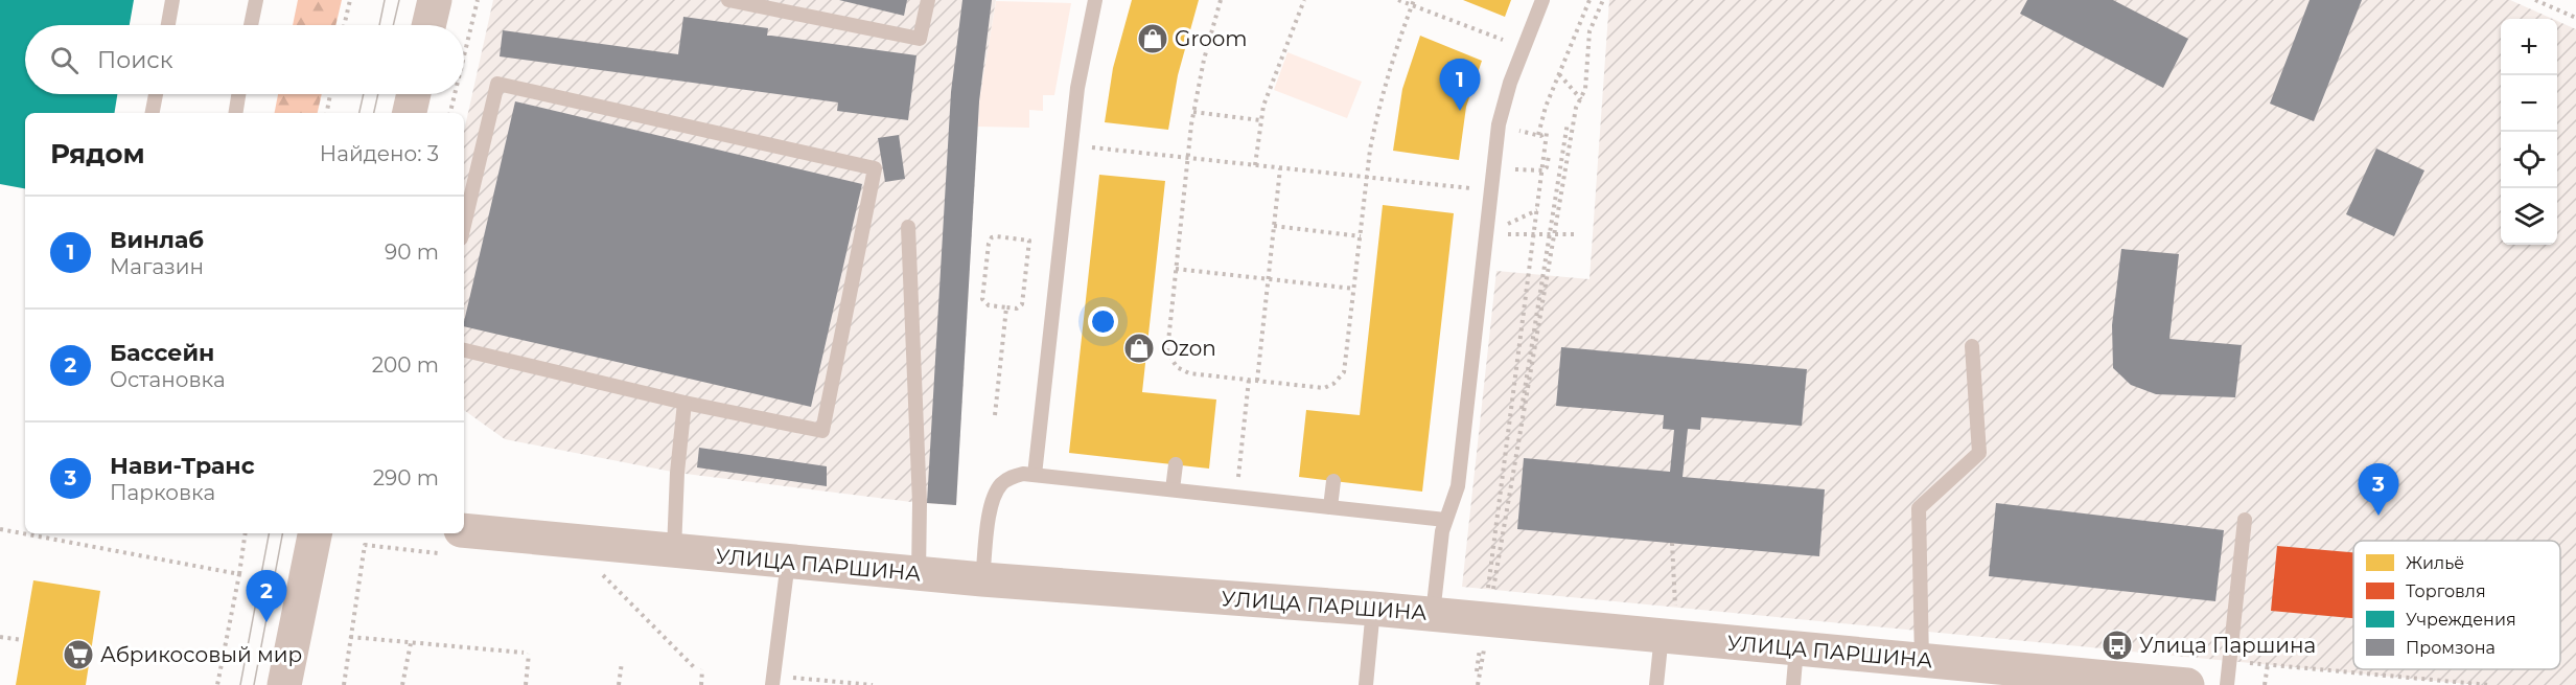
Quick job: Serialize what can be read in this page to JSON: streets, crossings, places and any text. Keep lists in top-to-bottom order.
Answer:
{
  "streets": {
    "street": ["УЛИЦА ПАРШИНА"]
  },
  "places": {
    "shop": ["Groom", "Ozon"],
    "bus stop": ["Улица Паршина"],
    "supermarket": ["Абрикосовый мир"]
  },
  "legend": [
    "Жильё",
    "Торговля",
    "Учреждения",
    "Промзона"
  ],
  "page": {
    "map_buttons": ["+", "−"],
    "search": "Поиск",
    "pins": ["1", "3", "2"],
    "heading": ["Рядом", "Найдено: 3"],
    "list": [
      {
        "mark": "1",
        "name": "Винлаб",
        "note": "Магазин",
        "value": "90 m"
      },
      {
        "mark": "2",
        "name": "Бассейн",
        "note": "Остановка",
        "value": "200 m"
      },
      {
        "mark": "3",
        "name": "Нави-Транс",
        "note": "Парковка",
        "value": "290 m"
      }
    ]
  }
}
